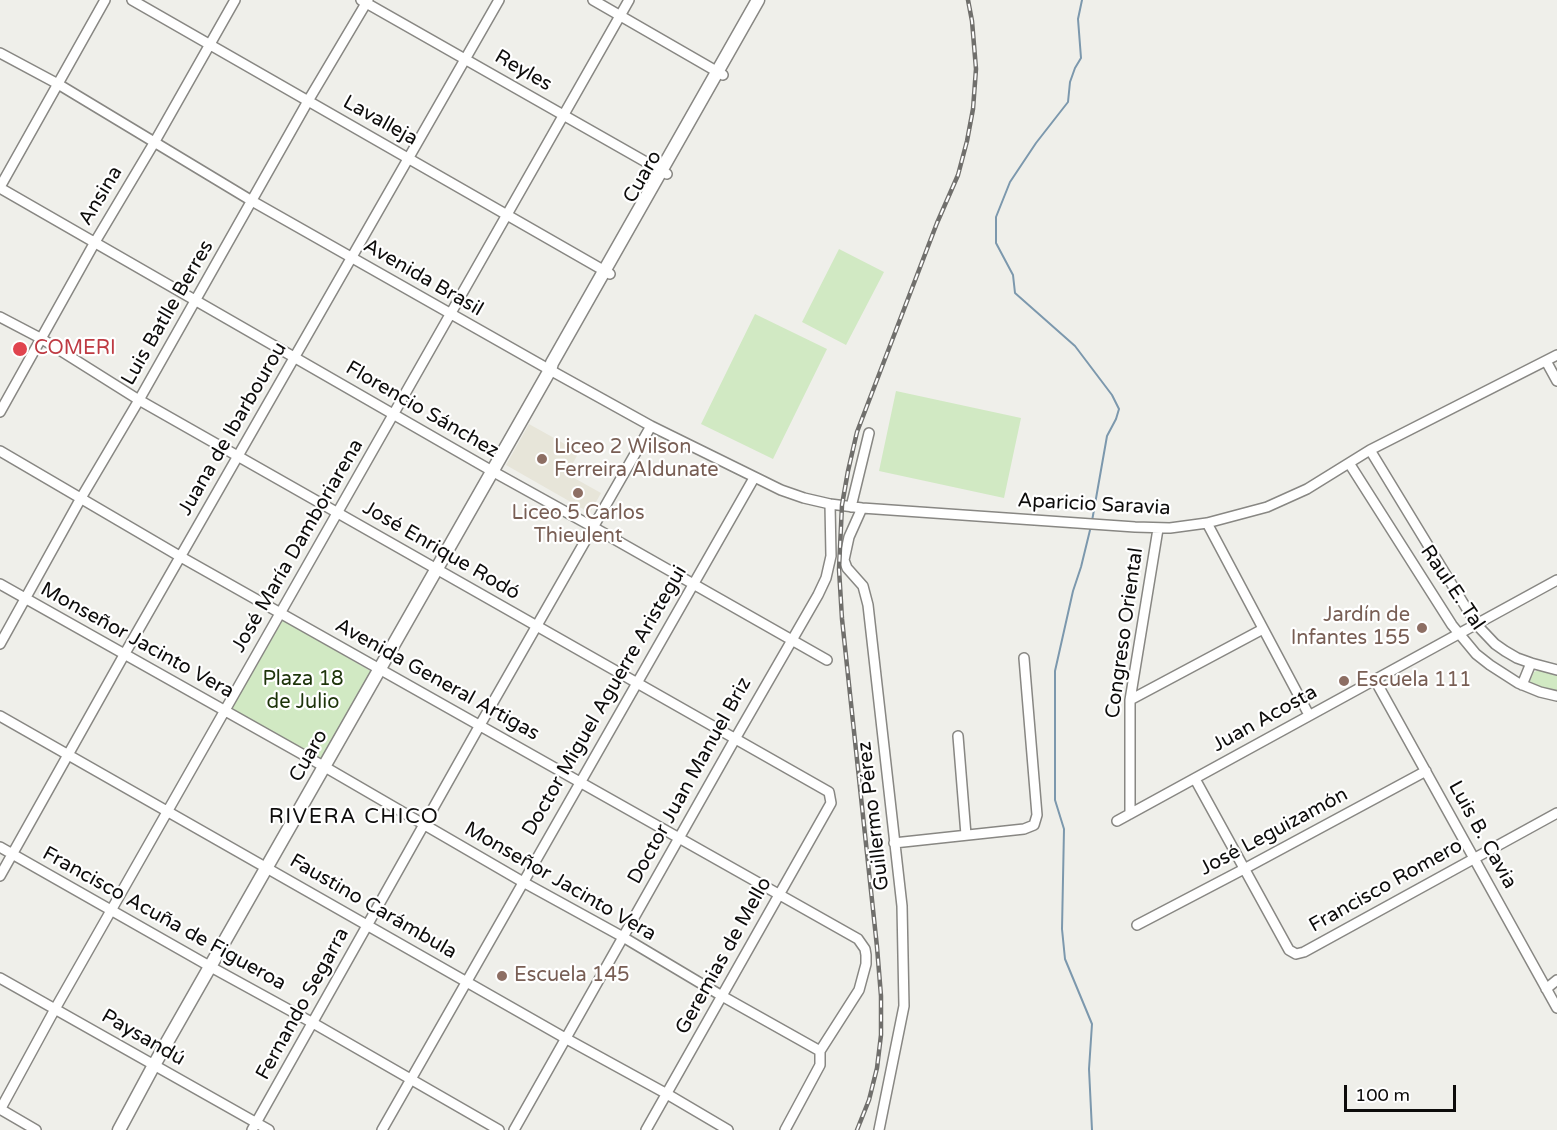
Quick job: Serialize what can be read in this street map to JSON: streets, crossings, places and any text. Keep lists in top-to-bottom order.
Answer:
{
  "streets": {
    "street": [
      "Reyles",
      "Lavalleja",
      "Cuaro",
      "Ansina",
      "Avenida Brasil",
      "Luis Batlle Berres",
      "Florencio Sánchez",
      "Juana de Ibarbourou",
      "Aparicio Saravia",
      "José María Damboriarena",
      "José Enrique Rodó",
      "Raul E. Tal",
      "Congreso Oriental",
      "Monseñor Jacinto Vera",
      "Avenida General Artigas",
      "Doctor Miguel Aguerre Aristegui",
      "Juan Acosta",
      "Doctor Juan Manuel Briz",
      "Guillermo Pérez",
      "José Leguizamón",
      "Luis B. Cavia",
      "Francisco Romero",
      "Faustino Carámbula",
      "Francisco Acuña de Figueroa",
      "Geremias de Mello",
      "Fernando Segarra",
      "Paysandú"
    ]
  },
  "crossings": [
    ["Reyles", "Cuaro"],
    ["Reyles", "Luis Batlle Berres"],
    ["Reyles", "Juana de Ibarbourou"],
    ["Reyles", "José María Damboriarena"],
    ["Lavalleja", "Cuaro"],
    ["Lavalleja", "Ansina"],
    ["Lavalleja", "Luis Batlle Berres"],
    ["Lavalleja", "Juana de Ibarbourou"],
    ["Lavalleja", "José María Damboriarena"],
    ["Cuaro", "Avenida Brasil"],
    ["Cuaro", "Florencio Sánchez"],
    ["Cuaro", "José Enrique Rodó"],
    ["Cuaro", "Monseñor Jacinto Vera"],
    ["Cuaro", "Avenida General Artigas"],
    ["Cuaro", "Faustino Carámbula"],
    ["Cuaro", "Francisco Acuña de Figueroa"],
    ["Cuaro", "Paysandú"],
    ["Ansina", "Avenida Brasil"],
    ["Ansina", "Florencio Sánchez"],
    ["Ansina", "José Enrique Rodó"],
    ["Avenida Brasil", "Luis Batlle Berres"],
    ["Avenida Brasil", "Juana de Ibarbourou"],
    ["Avenida Brasil", "Aparicio Saravia"],
    ["Avenida Brasil", "José María Damboriarena"],
    ["Avenida Brasil", "Doctor Miguel Aguerre Aristegui"],
    ["Avenida Brasil", "Doctor Juan Manuel Briz"],
    ["Avenida Brasil", "Fernando Segarra"],
    ["Luis Batlle Berres", "Florencio Sánchez"],
    ["Luis Batlle Berres", "José Enrique Rodó"],
    ["Luis Batlle Berres", "Monseñor Jacinto Vera"],
    ["Luis Batlle Berres", "Avenida General Artigas"],
    ["Florencio Sánchez", "Juana de Ibarbourou"],
    ["Florencio Sánchez", "José María Damboriarena"],
    ["Florencio Sánchez", "Doctor Miguel Aguerre Aristegui"],
    ["Florencio Sánchez", "Doctor Juan Manuel Briz"],
    ["Florencio Sánchez", "Fernando Segarra"],
    ["Juana de Ibarbourou", "José Enrique Rodó"],
    ["Juana de Ibarbourou", "Monseñor Jacinto Vera"],
    ["Juana de Ibarbourou", "Avenida General Artigas"],
    ["Juana de Ibarbourou", "Faustino Carámbula"],
    ["Juana de Ibarbourou", "Francisco Acuña de Figueroa"],
    ["Aparicio Saravia", "Raul E. Tal"],
    ["Aparicio Saravia", "Congreso Oriental"],
    ["Aparicio Saravia", "Guillermo Pérez"],
    ["José María Damboriarena", "José Enrique Rodó"],
    ["José María Damboriarena", "Monseñor Jacinto Vera"],
    ["José María Damboriarena", "Avenida General Artigas"],
    ["José María Damboriarena", "Faustino Carámbula"],
    ["José María Damboriarena", "Francisco Acuña de Figueroa"],
    ["José María Damboriarena", "Paysandú"],
    ["José Enrique Rodó", "Doctor Miguel Aguerre Aristegui"],
    ["José Enrique Rodó", "Doctor Juan Manuel Briz"],
    ["José Enrique Rodó", "Geremias de Mello"],
    ["José Enrique Rodó", "Fernando Segarra"],
    ["Raul E. Tal", "Juan Acosta"],
    ["Congreso Oriental", "Juan Acosta"],
    ["Monseñor Jacinto Vera", "Avenida General Artigas"],
    ["Monseñor Jacinto Vera", "Doctor Miguel Aguerre Aristegui"],
    ["Monseñor Jacinto Vera", "Doctor Juan Manuel Briz"],
    ["Monseñor Jacinto Vera", "Geremias de Mello"],
    ["Monseñor Jacinto Vera", "Fernando Segarra"],
    ["Avenida General Artigas", "Doctor Miguel Aguerre Aristegui"],
    ["Avenida General Artigas", "Doctor Juan Manuel Briz"],
    ["Avenida General Artigas", "Geremias de Mello"],
    ["Avenida General Artigas", "Fernando Segarra"],
    ["Doctor Miguel Aguerre Aristegui", "Faustino Carámbula"],
    ["Doctor Miguel Aguerre Aristegui", "Francisco Acuña de Figueroa"],
    ["Juan Acosta", "Luis B. Cavia"],
    ["Doctor Juan Manuel Briz", "Faustino Carámbula"],
    ["José Leguizamón", "Luis B. Cavia"],
    ["José Leguizamón", "Francisco Romero"],
    ["Luis B. Cavia", "Francisco Romero"],
    ["Faustino Carámbula", "Geremias de Mello"],
    ["Faustino Carámbula", "Fernando Segarra"],
    ["Francisco Acuña de Figueroa", "Fernando Segarra"],
    ["Fernando Segarra", "Paysandú"]
  ],
  "districts": ["RIVERA CHICO"],
  "parks": ["Plaza 18 de Julio"],
  "places": [
    "COMERI",
    "Liceo 2 Wilson Ferreira Aldunate",
    "Liceo 5 Carlos Thieulent",
    "Jardín de Infantes 155",
    "Escuela 111",
    "Escuela 145"
  ],
  "scale_bar": "100 m"
}
